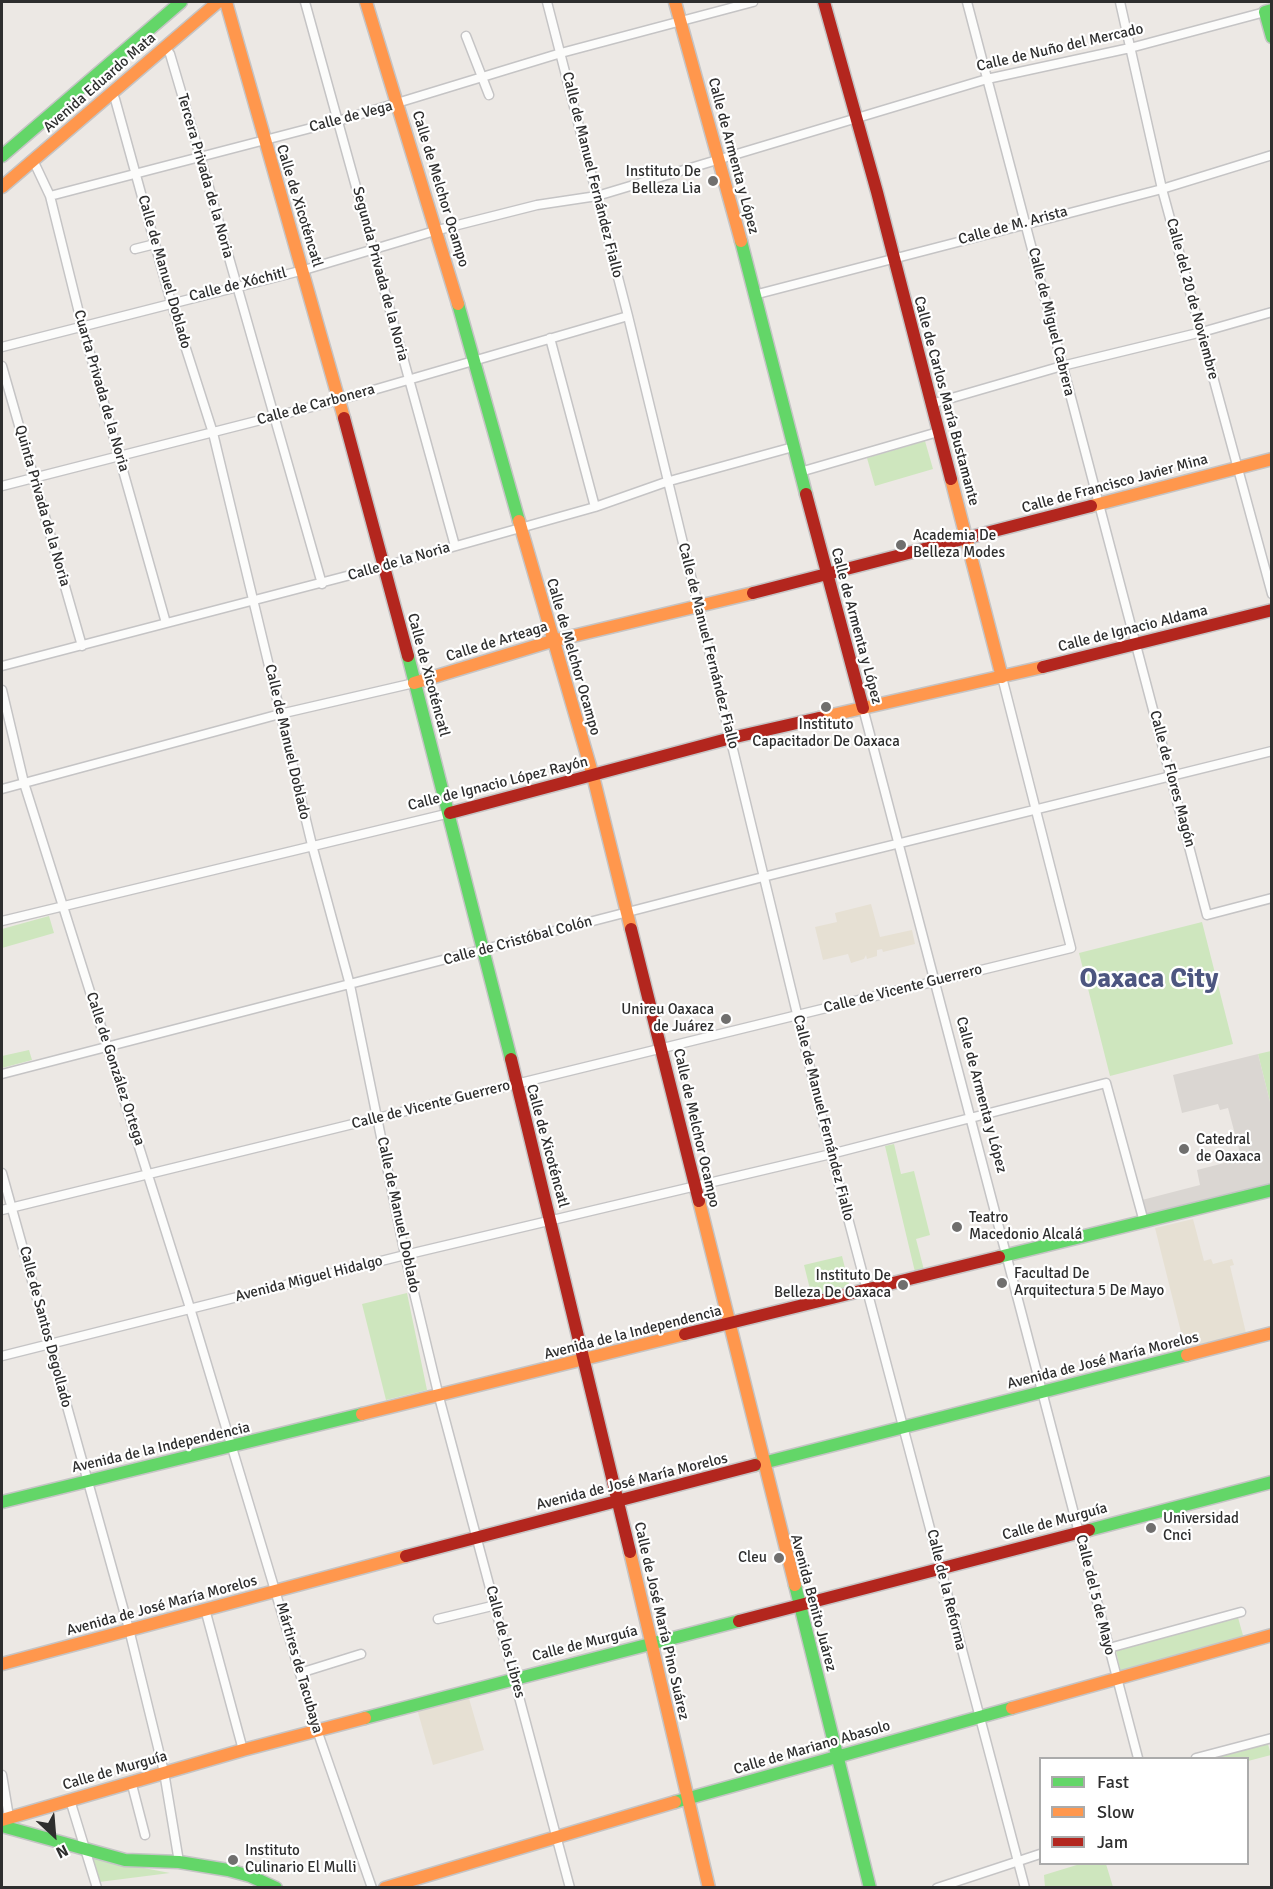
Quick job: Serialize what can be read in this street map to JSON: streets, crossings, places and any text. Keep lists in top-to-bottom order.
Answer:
{
  "streets": {
    "main road": [
      "Avenida Eduardo Mata",
      "Calle de Armenta y López",
      "Calle de Melchor Ocampo",
      "Calle de Xicoténcatl",
      "Calle de Carlos María Bustamante",
      "Calle de Francisco Javier Mina",
      "Calle de Ignacio Aldama",
      "Calle de Arteaga",
      "Calle de Ignacio López Rayón",
      "Avenida de la Independencia",
      "Avenida de José María Morelos",
      "Calle de Murguía",
      "Avenida Benito Juárez",
      "Calle de José María Pino Suárez",
      "Calle de Mariano Abasolo"
    ],
    "street": [
      "Calle de Nuño del Mercado",
      "Calle de Vega",
      "Calle de Manuel Fernández Fiallo",
      "Tercera Privada de la Noria",
      "Calle de M. Arista",
      "Calle de Manuel Doblado",
      "Segunda Privada de la Noria",
      "Calle de Xóchitl",
      "Calle del 20 de Noviembre",
      "Calle de Miguel Cabrera",
      "Cuarta Privada de la Noria",
      "Calle de Carbonera",
      "Quinta Privada de la Noria",
      "Calle de la Noria",
      "Calle de Flores Magón",
      "Calle de Cristóbal Colón",
      "Calle de Vicente Guerrero",
      "Calle de González Ortega",
      "Avenida Miguel Hidalgo",
      "Calle de Santos Degollado",
      "Calle de la Reforma",
      "Calle del 5 de Mayo",
      "Calle de los Libres",
      "Mártires de Tacubaya"
    ]
  },
  "crossings": [
    ["Calle de Nuño del Mercado", "Calle de Xóchitl"],
    ["Calle de Nuño del Mercado", "Calle del 20 de Noviembre"],
    ["Calle de Nuño del Mercado", "Calle de Miguel Cabrera"],
    ["Calle de Nuño del Mercado", "Calle de Carlos María Bustamante"],
    ["Avenida Eduardo Mata", "Tercera Privada de la Noria"],
    ["Avenida Eduardo Mata", "Calle de Manuel Doblado"],
    ["Avenida Eduardo Mata", "Cuarta Privada de la Noria"],
    ["Calle de Vega", "Calle de Armenta y López"],
    ["Calle de Vega", "Calle de Manuel Fernández Fiallo"],
    ["Calle de Vega", "Tercera Privada de la Noria"],
    ["Calle de Vega", "Calle de Melchor Ocampo"],
    ["Calle de Vega", "Calle de Xicoténcatl"],
    ["Calle de Vega", "Calle de Manuel Doblado"],
    ["Calle de Vega", "Segunda Privada de la Noria"],
    ["Calle de Vega", "Cuarta Privada de la Noria"],
    ["Calle de Armenta y López", "Calle de M. Arista"],
    ["Calle de Armenta y López", "Calle de Xóchitl"],
    ["Calle de Armenta y López", "Calle de la Noria"],
    ["Calle de Armenta y López", "Calle de Arteaga"],
    ["Calle de Armenta y López", "Calle de Ignacio López Rayón"],
    ["Calle de Armenta y López", "Calle de Cristóbal Colón"],
    ["Calle de Armenta y López", "Calle de Vicente Guerrero"],
    ["Calle de Armenta y López", "Avenida Miguel Hidalgo"],
    ["Calle de Armenta y López", "Avenida de la Independencia"],
    ["Calle de Armenta y López", "Calle del 5 de Mayo"],
    ["Calle de Manuel Fernández Fiallo", "Calle de Xóchitl"],
    ["Calle de Manuel Fernández Fiallo", "Calle de Carbonera"],
    ["Calle de Manuel Fernández Fiallo", "Calle de la Noria"],
    ["Calle de Manuel Fernández Fiallo", "Calle de Arteaga"],
    ["Calle de Manuel Fernández Fiallo", "Calle de Ignacio López Rayón"],
    ["Calle de Manuel Fernández Fiallo", "Calle de Cristóbal Colón"],
    ["Calle de Manuel Fernández Fiallo", "Calle de Vicente Guerrero"],
    ["Calle de Manuel Fernández Fiallo", "Avenida Miguel Hidalgo"],
    ["Calle de Manuel Fernández Fiallo", "Avenida de la Independencia"],
    ["Calle de Manuel Fernández Fiallo", "Calle de la Reforma"],
    ["Tercera Privada de la Noria", "Calle de Xóchitl"],
    ["Tercera Privada de la Noria", "Calle de Carbonera"],
    ["Tercera Privada de la Noria", "Calle de la Noria"],
    ["Calle de Melchor Ocampo", "Calle de Xóchitl"],
    ["Calle de Melchor Ocampo", "Calle de Carbonera"],
    ["Calle de Melchor Ocampo", "Calle de la Noria"],
    ["Calle de Melchor Ocampo", "Calle de Arteaga"],
    ["Calle de Melchor Ocampo", "Calle de Ignacio López Rayón"],
    ["Calle de Melchor Ocampo", "Calle de Cristóbal Colón"],
    ["Calle de Melchor Ocampo", "Calle de Vicente Guerrero"],
    ["Calle de Melchor Ocampo", "Avenida Miguel Hidalgo"],
    ["Calle de Melchor Ocampo", "Avenida de la Independencia"],
    ["Calle de Melchor Ocampo", "Avenida Benito Juárez"],
    ["Calle de Xicoténcatl", "Calle de Xóchitl"],
    ["Calle de Xicoténcatl", "Calle de Carbonera"],
    ["Calle de Xicoténcatl", "Calle de la Noria"],
    ["Calle de Xicoténcatl", "Calle de Arteaga"],
    ["Calle de Xicoténcatl", "Calle de Ignacio López Rayón"],
    ["Calle de Xicoténcatl", "Calle de Cristóbal Colón"],
    ["Calle de Xicoténcatl", "Calle de Vicente Guerrero"],
    ["Calle de Xicoténcatl", "Avenida Miguel Hidalgo"],
    ["Calle de Xicoténcatl", "Avenida de la Independencia"],
    ["Calle de Xicoténcatl", "Calle de José María Pino Suárez"],
    ["Calle de M. Arista", "Calle del 20 de Noviembre"],
    ["Calle de M. Arista", "Calle de Miguel Cabrera"],
    ["Calle de M. Arista", "Calle de Carlos María Bustamante"],
    ["Calle de Manuel Doblado", "Calle de Xóchitl"],
    ["Calle de Manuel Doblado", "Calle de Carbonera"],
    ["Calle de Manuel Doblado", "Calle de la Noria"],
    ["Calle de Manuel Doblado", "Calle de Arteaga"],
    ["Calle de Manuel Doblado", "Calle de Ignacio López Rayón"],
    ["Calle de Manuel Doblado", "Calle de Cristóbal Colón"],
    ["Calle de Manuel Doblado", "Calle de Vicente Guerrero"],
    ["Calle de Manuel Doblado", "Avenida Miguel Hidalgo"],
    ["Calle de Manuel Doblado", "Avenida de la Independencia"],
    ["Calle de Manuel Doblado", "Calle de los Libres"],
    ["Segunda Privada de la Noria", "Calle de Xóchitl"],
    ["Segunda Privada de la Noria", "Calle de Carbonera"],
    ["Segunda Privada de la Noria", "Calle de la Noria"],
    ["Calle de Xóchitl", "Cuarta Privada de la Noria"],
    ["Calle de Xóchitl", "Calle de Carlos María Bustamante"],
    ["Calle del 20 de Noviembre", "Calle de Francisco Javier Mina"],
    ["Calle de Miguel Cabrera", "Calle de Francisco Javier Mina"],
    ["Calle de Miguel Cabrera", "Calle de Ignacio Aldama"],
    ["Calle de Miguel Cabrera", "Calle de Flores Magón"],
    ["Cuarta Privada de la Noria", "Calle de Carbonera"],
    ["Cuarta Privada de la Noria", "Calle de la Noria"],
    ["Calle de Carlos María Bustamante", "Calle de Francisco Javier Mina"],
    ["Calle de Carlos María Bustamante", "Calle de Ignacio Aldama"],
    ["Calle de Carlos María Bustamante", "Calle de Arteaga"],
    ["Calle de Carlos María Bustamante", "Calle de Ignacio López Rayón"],
    ["Calle de Carlos María Bustamante", "Calle de Cristóbal Colón"],
    ["Calle de Carlos María Bustamante", "Calle de Vicente Guerrero"],
    ["Calle de Carbonera", "Quinta Privada de la Noria"],
    ["Calle de Francisco Javier Mina", "Calle de Arteaga"],
    ["Quinta Privada de la Noria", "Calle de la Noria"],
    ["Calle de Ignacio Aldama", "Calle de Flores Magón"],
    ["Calle de Ignacio Aldama", "Calle de Ignacio López Rayón"],
    ["Calle de Arteaga", "Calle de González Ortega"],
    ["Calle de Flores Magón", "Calle de Cristóbal Colón"],
    ["Calle de Ignacio López Rayón", "Calle de González Ortega"],
    ["Calle de Cristóbal Colón", "Calle de González Ortega"],
    ["Calle de Vicente Guerrero", "Calle de González Ortega"],
    ["Calle de Vicente Guerrero", "Calle de Santos Degollado"],
    ["Calle de González Ortega", "Avenida Miguel Hidalgo"],
    ["Calle de González Ortega", "Avenida de la Independencia"],
    ["Calle de González Ortega", "Mártires de Tacubaya"],
    ["Avenida Miguel Hidalgo", "Calle de Santos Degollado"],
    ["Avenida Miguel Hidalgo", "Avenida de la Independencia"],
    ["Calle de Santos Degollado", "Avenida de la Independencia"],
    ["Calle de Santos Degollado", "Avenida de José María Morelos"],
    ["Calle de Santos Degollado", "Calle de Murguía"],
    ["Avenida de la Independencia", "Calle de la Reforma"],
    ["Avenida de la Independencia", "Calle del 5 de Mayo"],
    ["Avenida de la Independencia", "Avenida Benito Juárez"],
    ["Avenida de la Independencia", "Calle de José María Pino Suárez"],
    ["Avenida de la Independencia", "Calle de los Libres"],
    ["Avenida de la Independencia", "Mártires de Tacubaya"],
    ["Avenida de José María Morelos", "Calle de la Reforma"],
    ["Avenida de José María Morelos", "Calle del 5 de Mayo"],
    ["Avenida de José María Morelos", "Avenida Benito Juárez"],
    ["Avenida de José María Morelos", "Calle de José María Pino Suárez"],
    ["Avenida de José María Morelos", "Calle de los Libres"],
    ["Avenida de José María Morelos", "Mártires de Tacubaya"],
    ["Calle de Murguía", "Calle de la Reforma"],
    ["Calle de Murguía", "Calle del 5 de Mayo"],
    ["Calle de Murguía", "Avenida Benito Juárez"],
    ["Calle de Murguía", "Calle de José María Pino Suárez"],
    ["Calle de Murguía", "Calle de los Libres"],
    ["Calle de Murguía", "Mártires de Tacubaya"],
    ["Calle de la Reforma", "Calle de Mariano Abasolo"],
    ["Calle del 5 de Mayo", "Calle de Mariano Abasolo"],
    ["Avenida Benito Juárez", "Calle de Mariano Abasolo"],
    ["Calle de José María Pino Suárez", "Calle de Mariano Abasolo"],
    ["Calle de los Libres", "Calle de Mariano Abasolo"]
  ],
  "districts": ["Oaxaca City"],
  "places": [
    "Instituto De Belleza Lia",
    "Academia De Belleza Modes",
    "Instituto Capacitador De Oaxaca",
    "Unireu Oaxaca de Juárez",
    "Catedral de Oaxaca",
    "Teatro Macedonio Alcalá",
    "Facultad De Arquitectura 5 De Mayo",
    "Instituto De Belleza De Oaxaca",
    "Universidad Cnci",
    "Cleu",
    "Instituto Culinario El Mulli"
  ],
  "legend": ["Fast", "Slow", "Jam"],
  "north": "bottom right"
}
